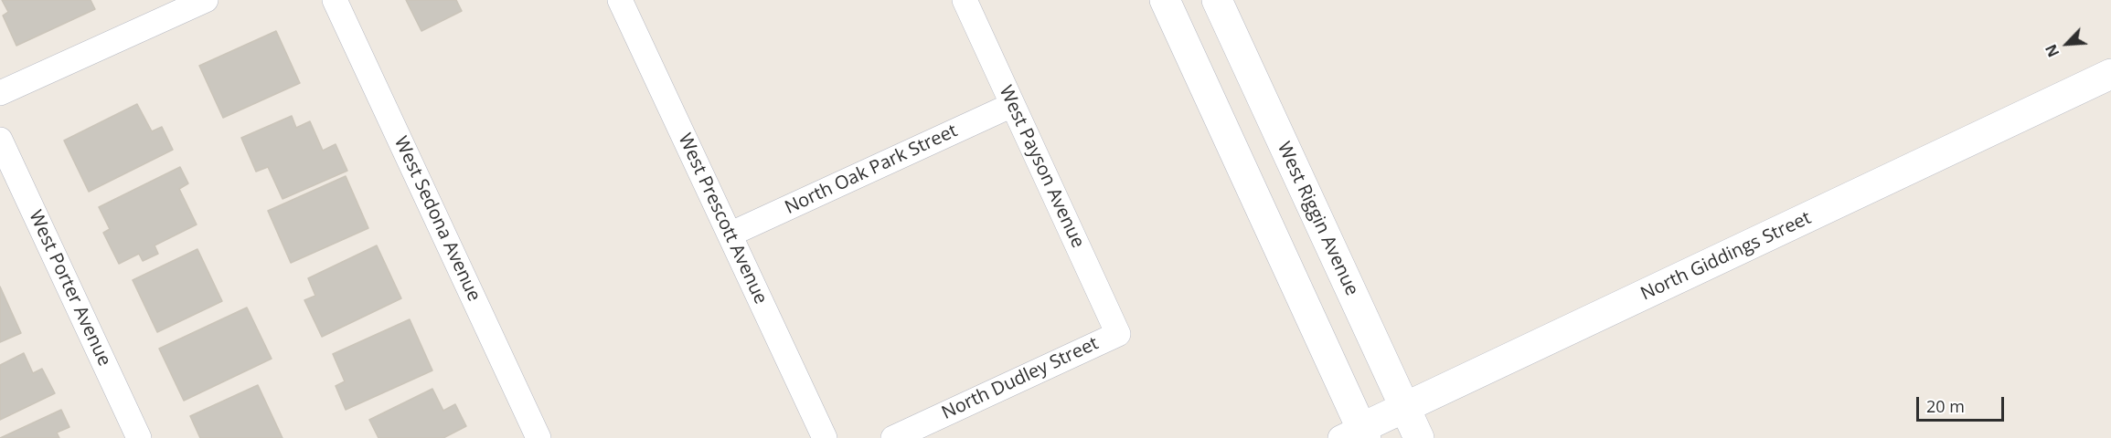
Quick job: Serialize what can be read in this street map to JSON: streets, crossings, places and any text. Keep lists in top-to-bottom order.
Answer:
{
  "streets": {
    "main road": ["West Riggin Avenue", "North Giddings Street"],
    "street": [
      "West Payson Avenue",
      "North Oak Park Street",
      "West Sedona Avenue",
      "West Prescott Avenue",
      "West Porter Avenue",
      "North Dudley Street"
    ]
  },
  "crossings": [
    ["West Payson Avenue", "North Oak Park Street"],
    ["West Payson Avenue", "North Dudley Street"],
    ["North Oak Park Street", "West Prescott Avenue"],
    ["West Riggin Avenue", "North Giddings Street"]
  ],
  "scale_bar": "20 m",
  "north": "bottom left"
}
